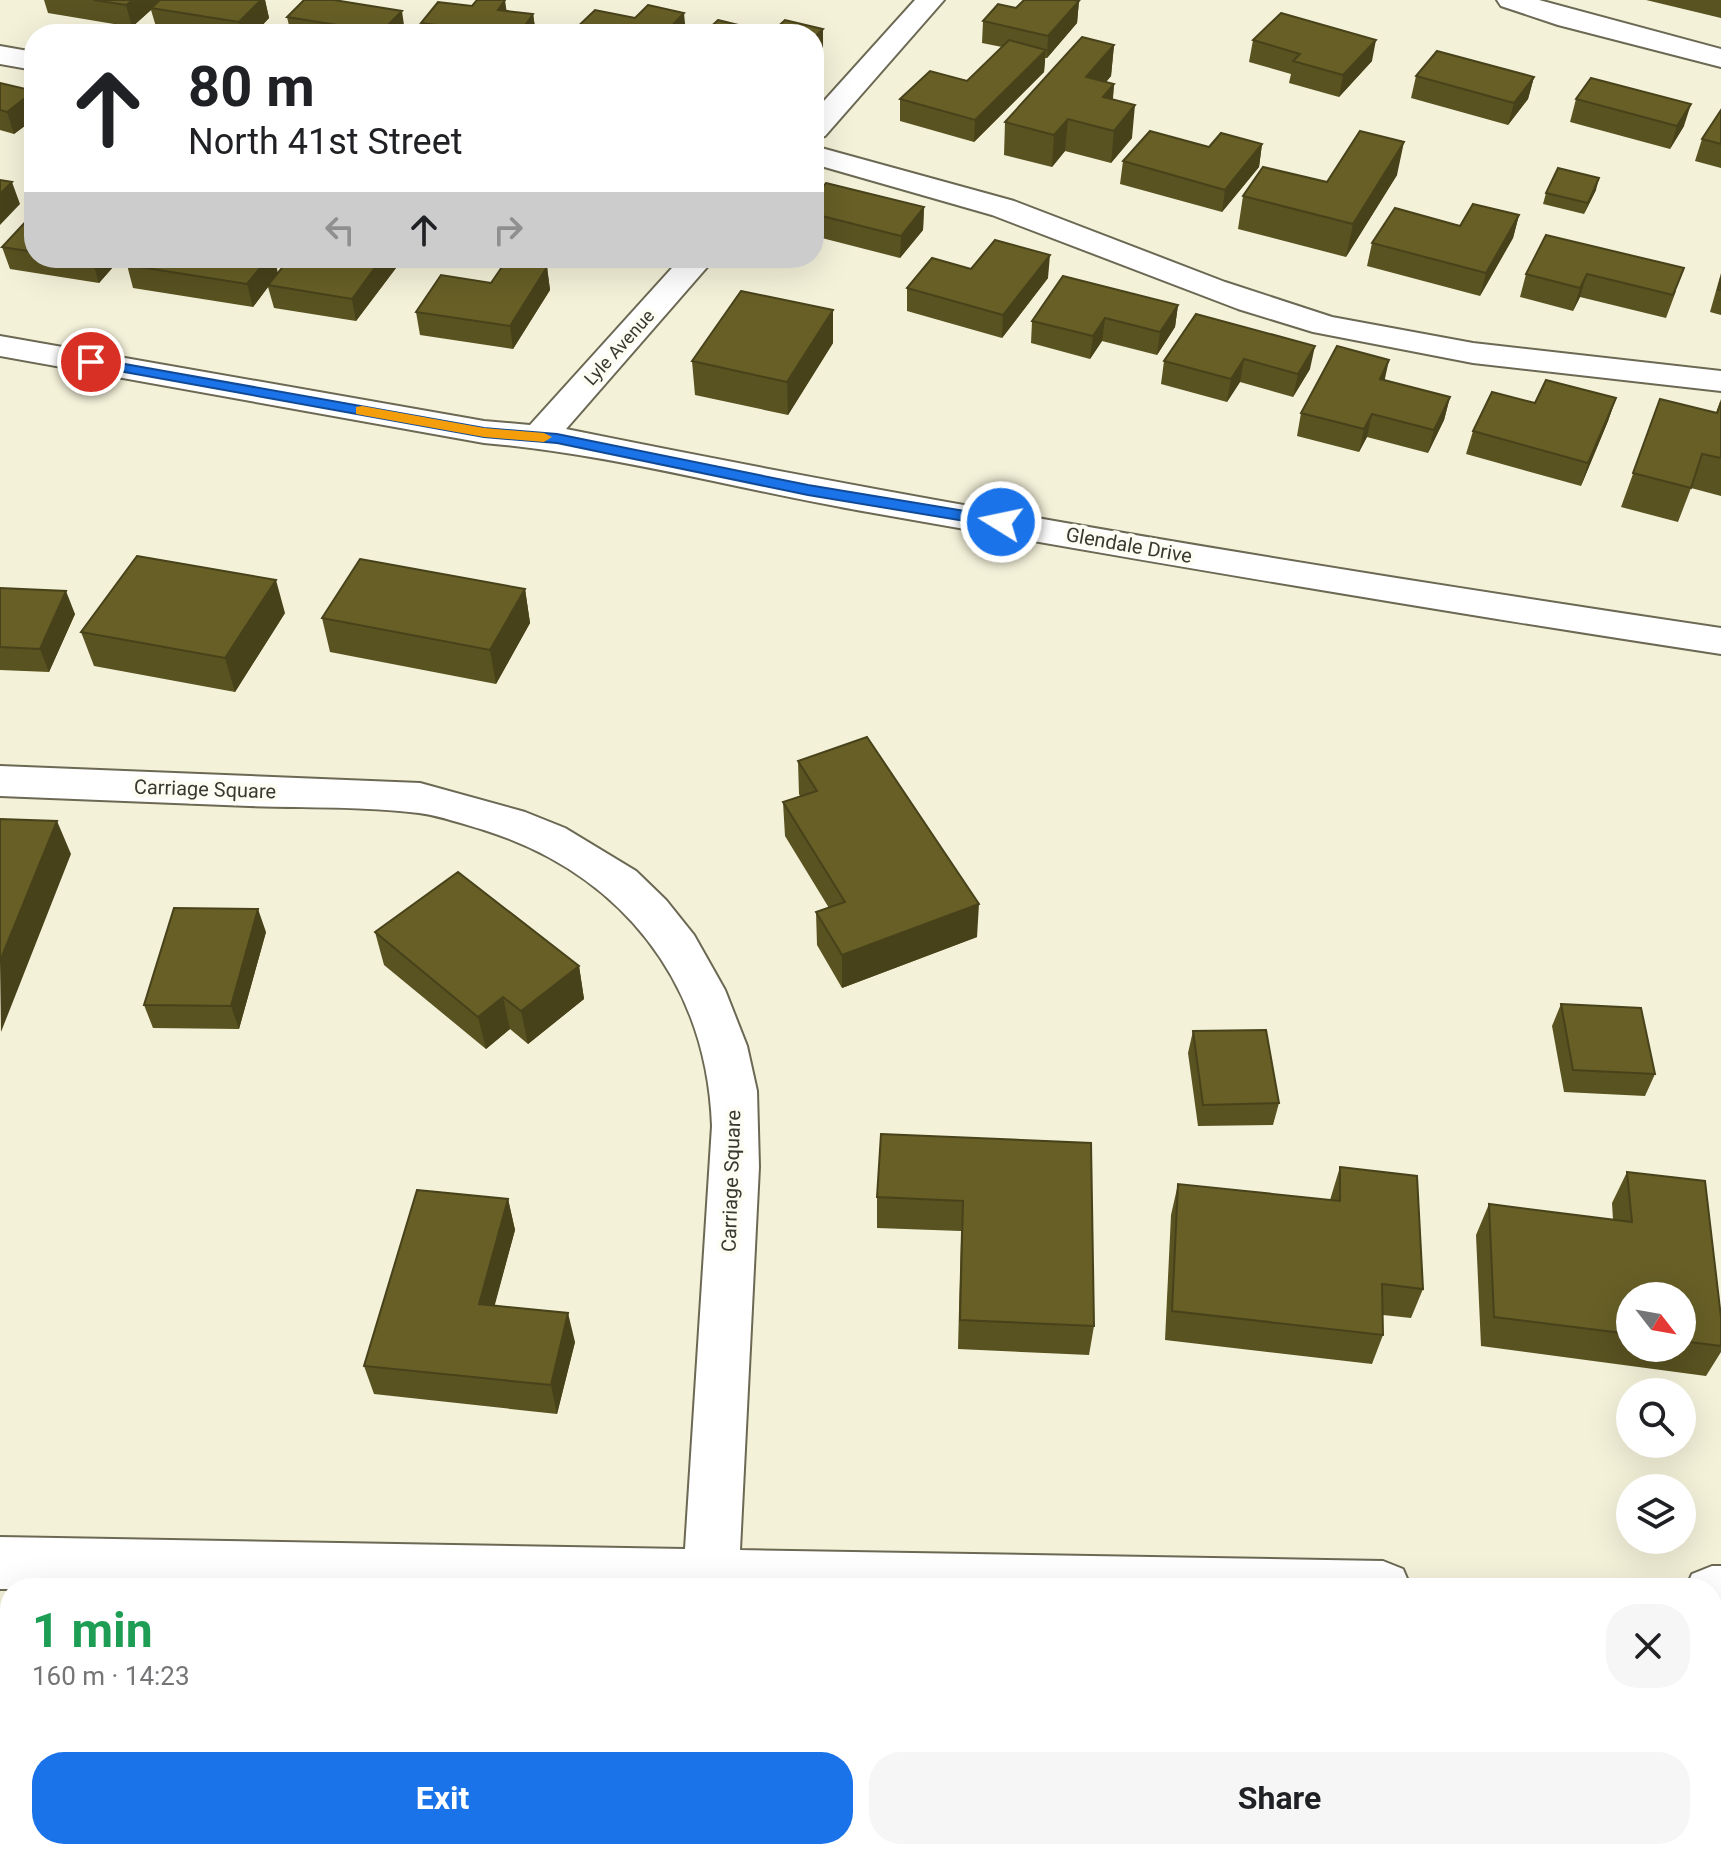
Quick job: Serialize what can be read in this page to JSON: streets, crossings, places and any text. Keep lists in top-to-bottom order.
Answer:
{
  "streets": {
    "street": ["Lyle Avenue", "Glendale Drive", "Carriage Square"]
  },
  "crossings": [
    ["Lyle Avenue", "Glendale Drive"]
  ],
  "north": "bottom right",
  "page": {
    "turn": ["80 m", "North 41st Street"],
    "heading": ["1 min", "160 m · 14:23"],
    "buttons": ["Exit", "Share"]
  }
}
